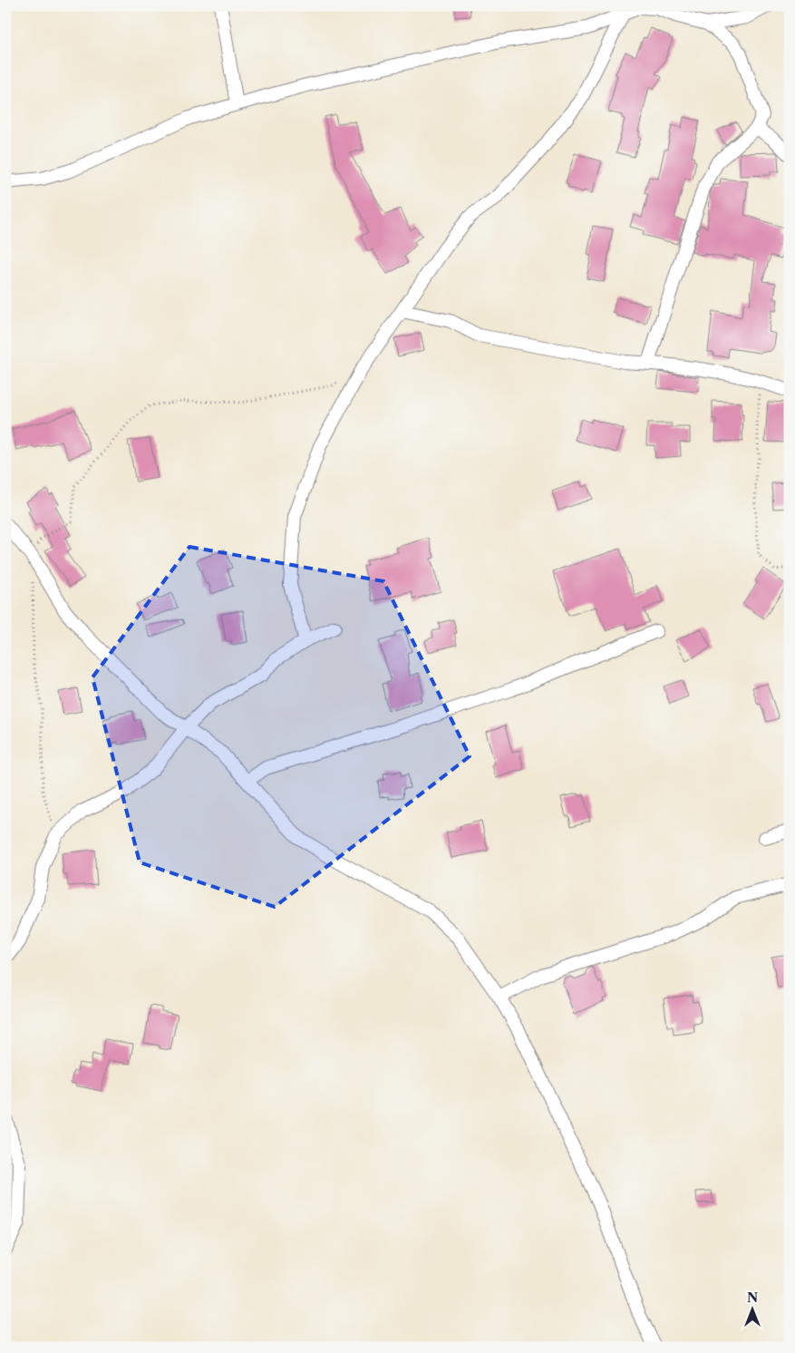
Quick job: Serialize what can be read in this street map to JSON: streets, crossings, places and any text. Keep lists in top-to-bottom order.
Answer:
{
  "north": "top"
}
